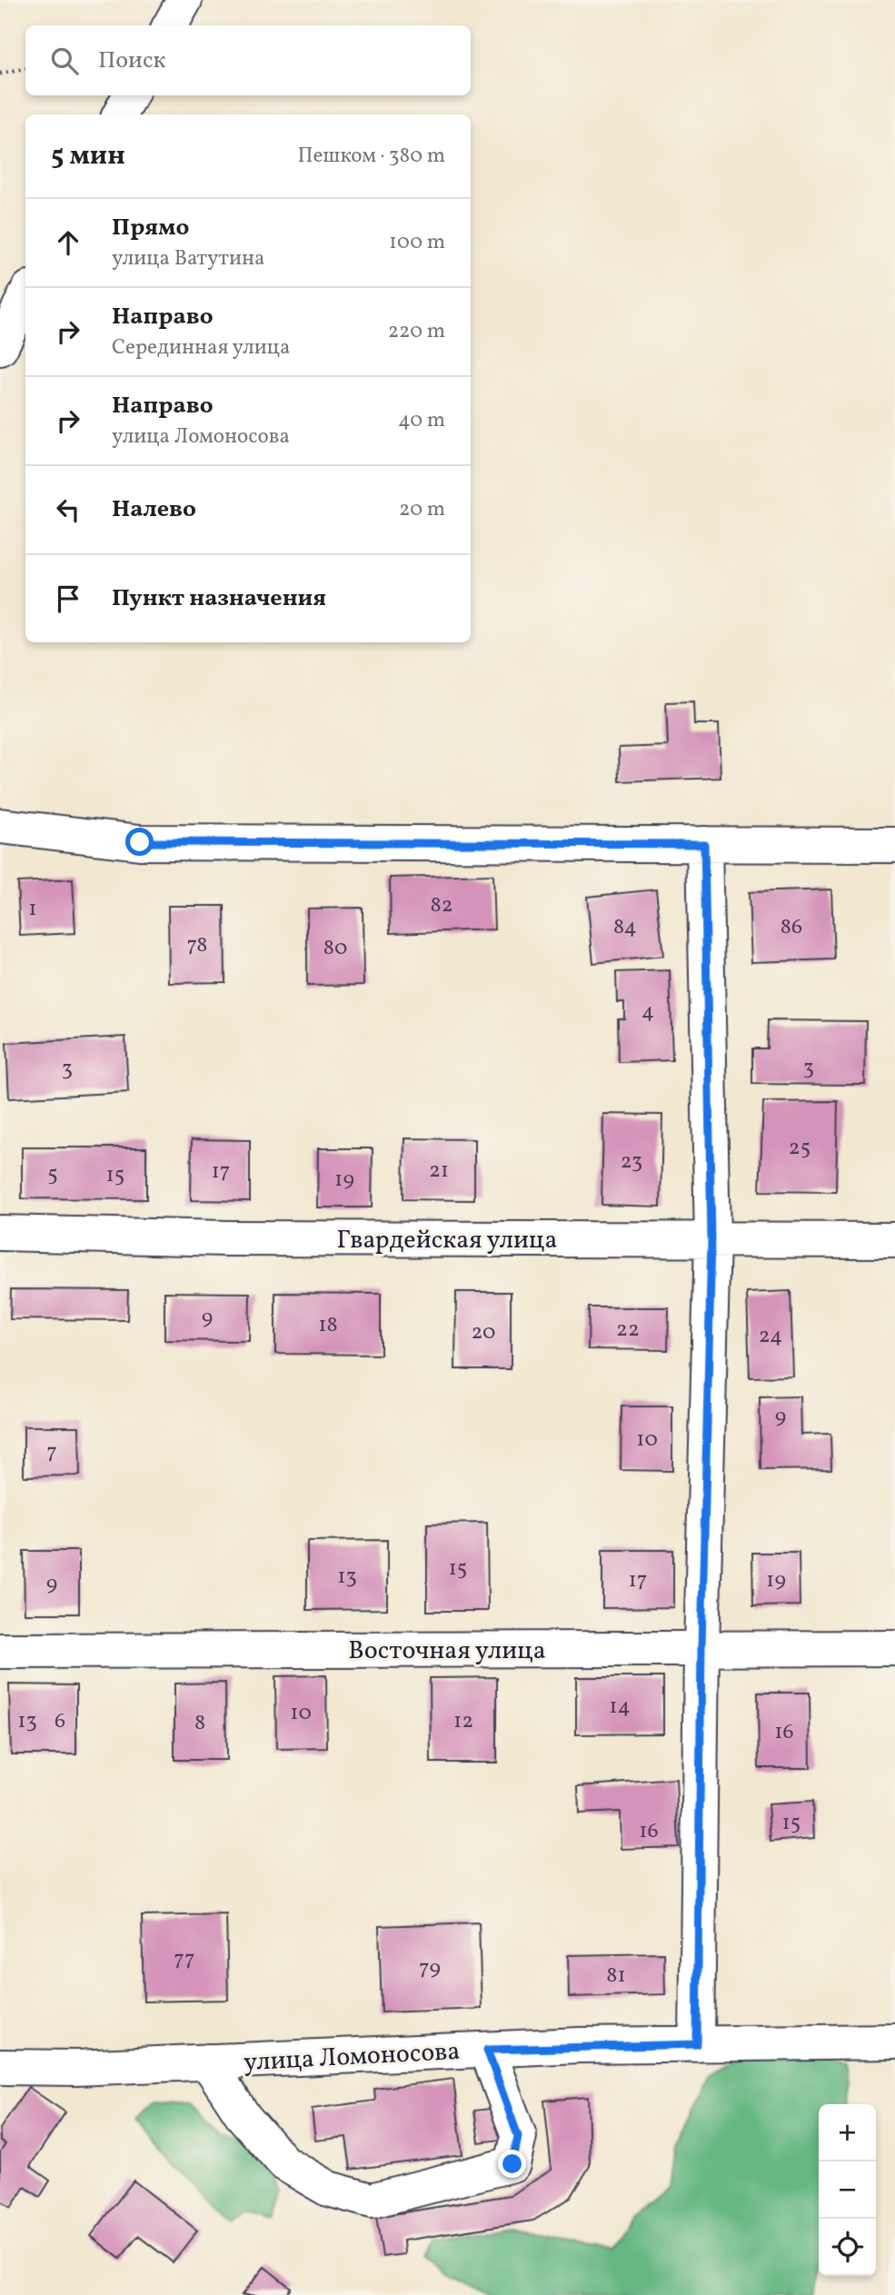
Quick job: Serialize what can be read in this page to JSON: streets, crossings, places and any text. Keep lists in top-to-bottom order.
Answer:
{
  "streets": {
    "street": ["Гвардейская улица", "Восточная улица", "улица Ломоносова"]
  },
  "house_numbers": [
    "82",
    "1",
    "84",
    "86",
    "78",
    "80",
    "4",
    "3",
    "3",
    "25",
    "23",
    "21",
    "17",
    "5",
    "15",
    "19",
    "9",
    "18",
    "22",
    "20",
    "24",
    "9",
    "10",
    "7",
    "15",
    "13",
    "17",
    "19",
    "9",
    "14",
    "10",
    "13",
    "6",
    "12",
    "8",
    "16",
    "15",
    "16",
    "77",
    "79",
    "81"
  ],
  "page": {
    "search": "Поиск",
    "heading": ["5 мин", "Пешком · 380 m"],
    "list": [
      ["Прямо", "улица Ватутина", "100 m"],
      ["Направо", "Серединная улица", "220 m"],
      ["Направо", "улица Ломоносова", "40 m"],
      ["Налево", "20 m"],
      "Пункт назначения"
    ],
    "map_buttons": ["+", "−"]
  }
}
